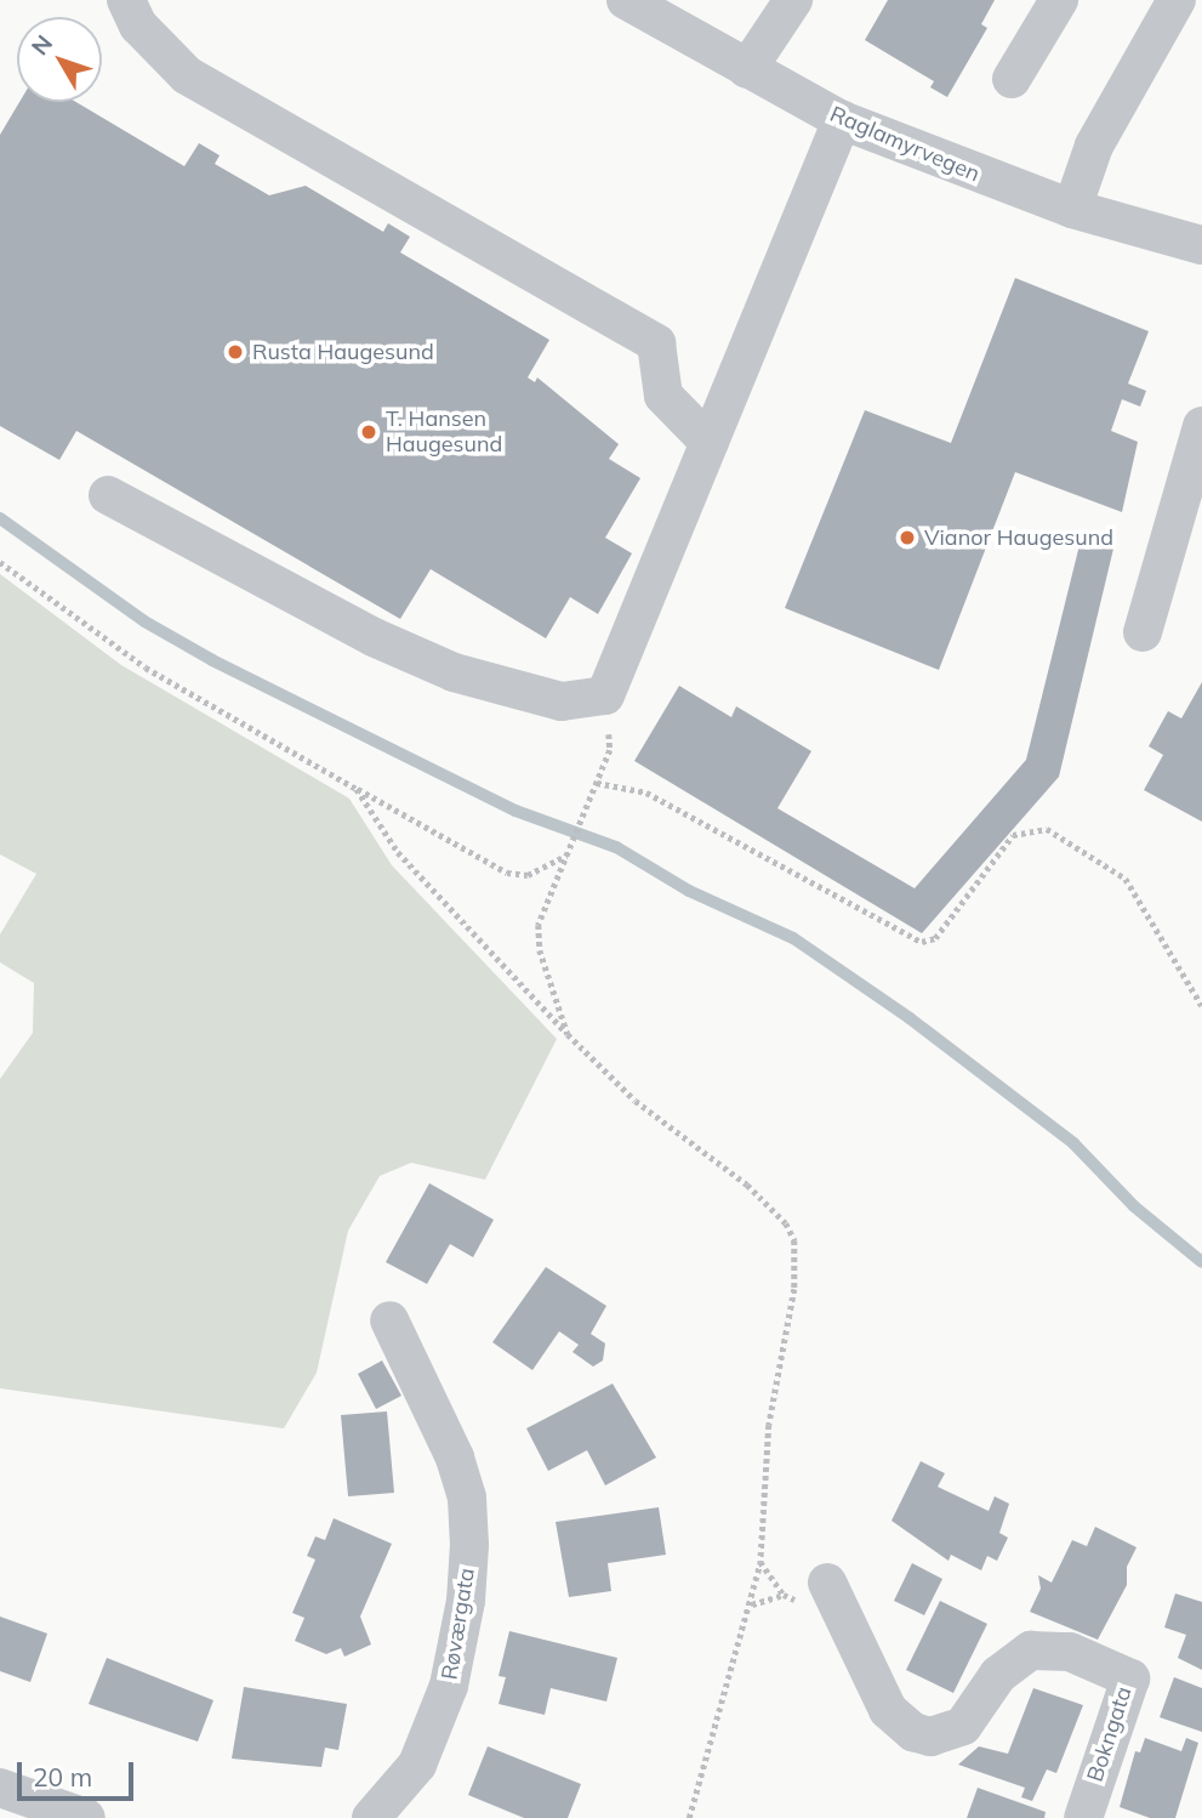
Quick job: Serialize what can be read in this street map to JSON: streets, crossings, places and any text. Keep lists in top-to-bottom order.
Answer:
{
  "streets": {
    "street": ["Raglamyrvegen", "Røværgata", "Bokngata"]
  },
  "places": ["Rusta Haugesund", "T. Hansen Haugesund", "Vianor Haugesund"],
  "scale_bar": "20 m",
  "north": "top left"
}
